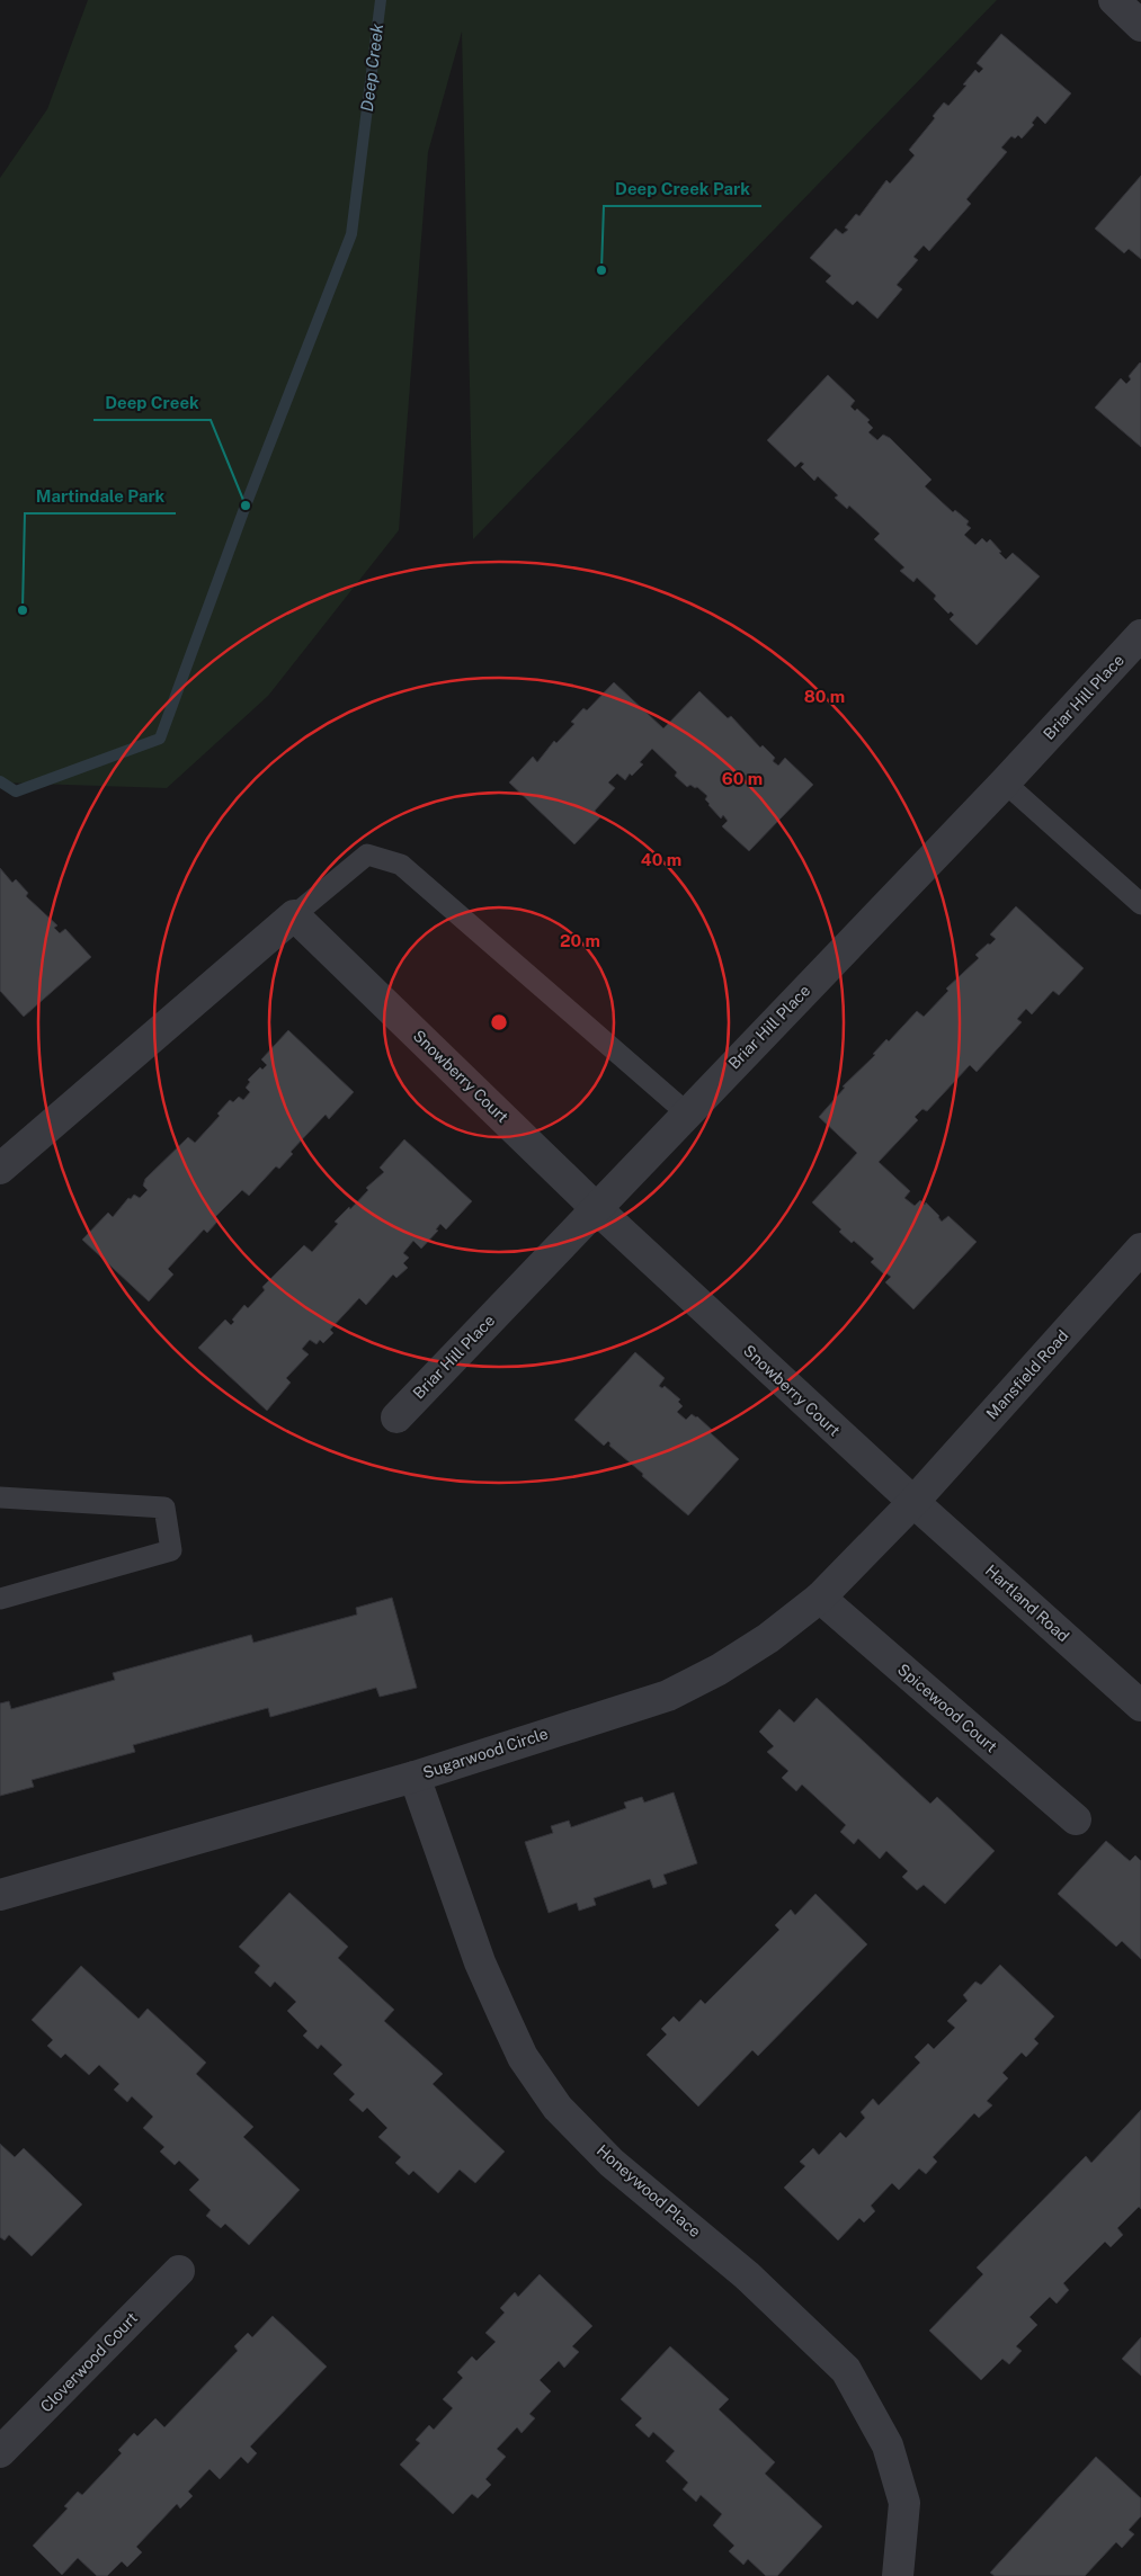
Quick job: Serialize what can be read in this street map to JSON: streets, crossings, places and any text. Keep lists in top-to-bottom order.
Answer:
{
  "streets": {
    "street": [
      "Briar Hill Place",
      "Snowberry Court",
      "Mansfield Road",
      "Hartland Road",
      "Spicewood Court",
      "Sugarwood Circle",
      "Honeywood Place",
      "Cloverwood Court"
    ]
  },
  "crossings": [
    ["Briar Hill Place", "Snowberry Court"],
    ["Snowberry Court", "Mansfield Road"],
    ["Snowberry Court", "Hartland Road"],
    ["Snowberry Court", "Sugarwood Circle"],
    ["Mansfield Road", "Hartland Road"],
    ["Mansfield Road", "Sugarwood Circle"],
    ["Hartland Road", "Sugarwood Circle"],
    ["Spicewood Court", "Sugarwood Circle"],
    ["Sugarwood Circle", "Honeywood Place"]
  ],
  "water": ["Deep Creek"],
  "places": ["Deep Creek Park", "Deep Creek", "Martindale Park"],
  "rings": [
    "80 m",
    "60 m",
    "40 m",
    "20 m"
  ]
}
